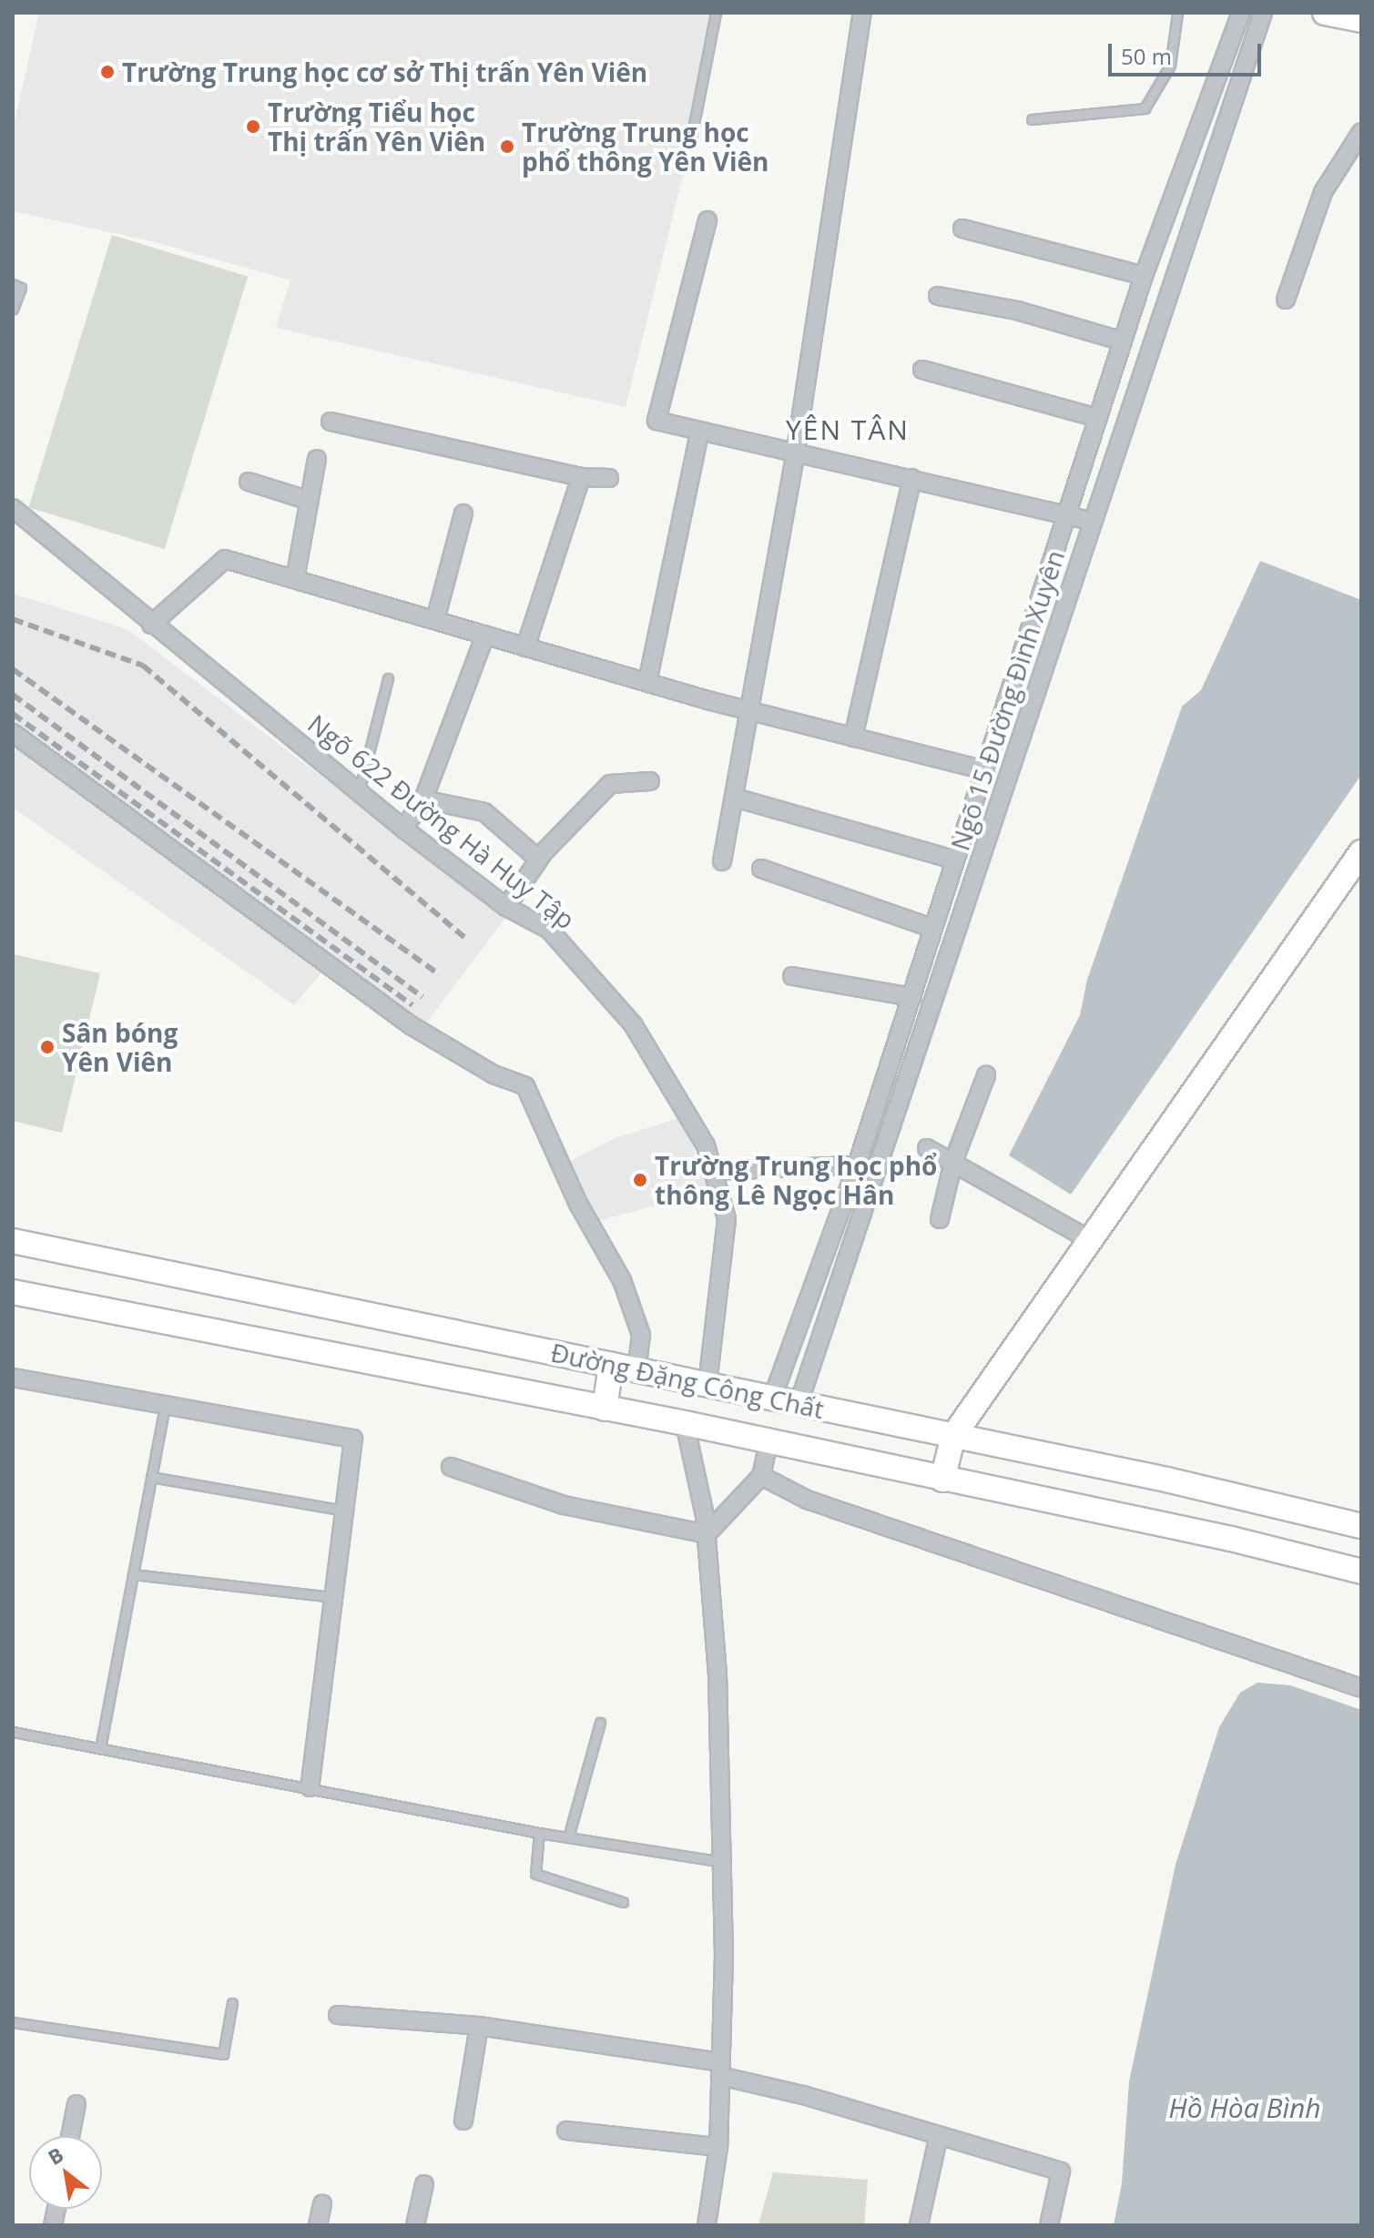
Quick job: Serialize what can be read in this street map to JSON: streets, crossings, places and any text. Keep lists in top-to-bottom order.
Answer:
{
  "streets": {
    "main road": ["Đường Đặng Công Chất"],
    "street": ["Ngõ 15 Đường Đình Xuyên", "Ngõ 622 Đường Hà Huy Tập"]
  },
  "crossings": [
    ["Ngõ 15 Đường Đình Xuyên", "Đường Đặng Công Chất"],
    ["Ngõ 622 Đường Hà Huy Tập", "Đường Đặng Công Chất"]
  ],
  "districts": ["YÊN TÂN"],
  "water": ["Hồ Hòa Bình"],
  "places": [
    "Trường Trung học cơ sở Thị trấn Yên Viên",
    "Trường Tiểu học Thị trấn Yên Viên",
    "Trường Trung học phổ thông Yên Viên",
    "Sân bóng Yên Viên",
    "Trường Trung học phổ thông Lê Ngọc Hân"
  ],
  "scale_bar": "50 m",
  "north": "top left"
}
